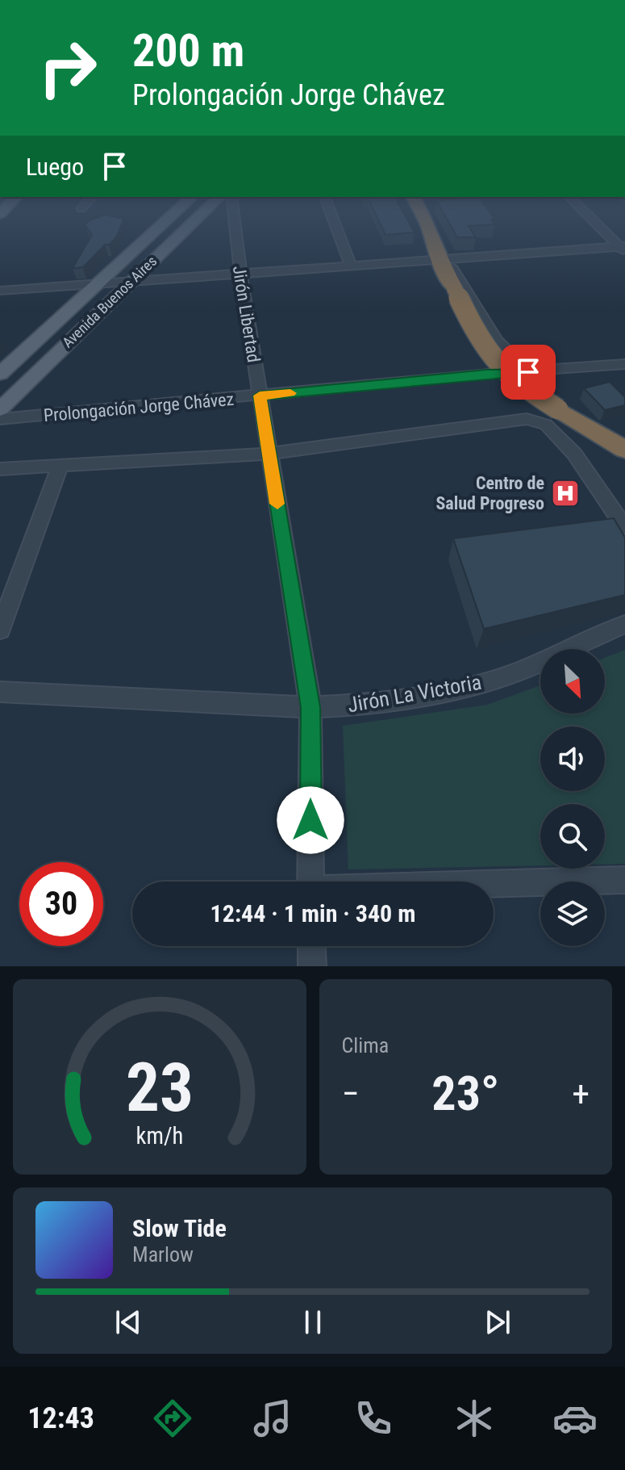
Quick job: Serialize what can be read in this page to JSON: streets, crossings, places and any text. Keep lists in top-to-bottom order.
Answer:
{
  "streets": {
    "main road": ["Avenida Buenos Aires"],
    "street": ["Jirón Libertad", "Prolongación Jorge Chávez", "Jirón La Victoria"]
  },
  "crossings": [
    ["Jirón Libertad", "Prolongación Jorge Chávez"],
    ["Jirón Libertad", "Jirón La Victoria"]
  ],
  "places": {
    "hospital": ["Centro de Salud Progreso"]
  },
  "north": "bottom right",
  "page": {
    "turn": ["200 m", "Prolongación Jorge Chávez"],
    "then": "Luego",
    "limit": "30",
    "trip": "12:44 · 1 min · 340 m",
    "tile": "Clima",
    "heat": ["−", "23°", "+"],
    "song": ["Slow Tide", "Marlow"],
    "tabs": "12:43",
    "gauge": ["23", "km/h"]
  }
}
